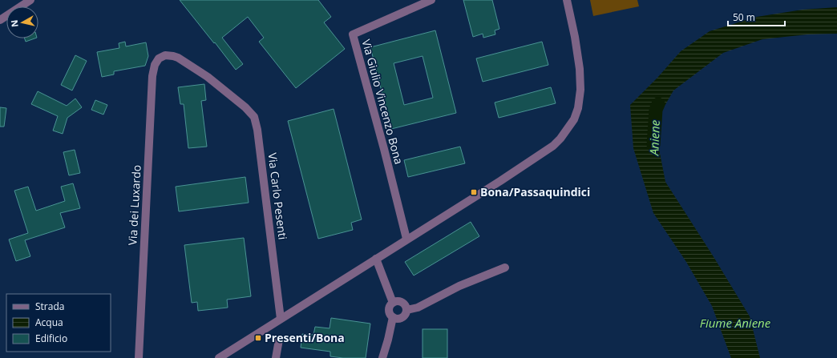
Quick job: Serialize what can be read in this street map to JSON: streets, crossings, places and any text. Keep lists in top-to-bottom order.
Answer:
{
  "streets": {
    "street": ["Via Giulio Vincenzo Bona", "Via Carlo Pesenti", "Via dei Luxardo"]
  },
  "crossings": [
    ["Via Carlo Pesenti", "Via dei Luxardo"]
  ],
  "water": ["Aniene", "Fiume Aniene"],
  "places": {
    "transit": ["Bona/Passaquindici", "Presenti/Bona"]
  },
  "legend": ["Strada", "Acqua", "Edificio"],
  "scale_bar": "50 m",
  "north": "left"
}
